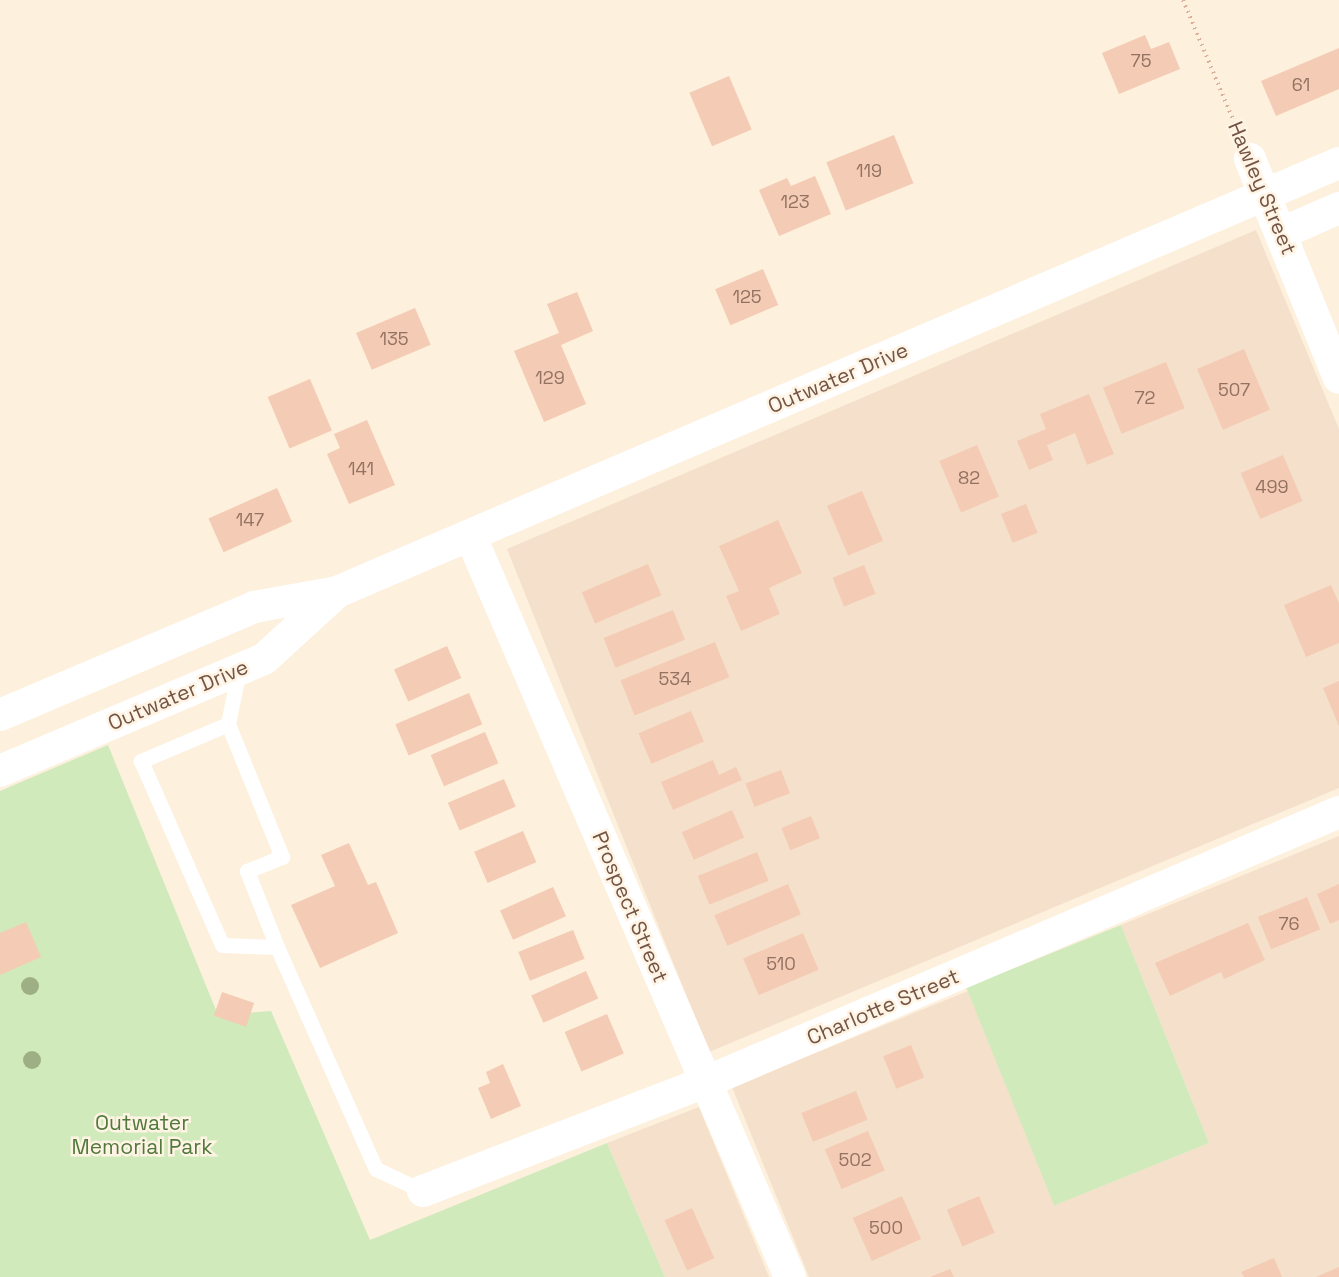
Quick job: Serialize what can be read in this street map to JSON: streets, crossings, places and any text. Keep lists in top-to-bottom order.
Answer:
{
  "streets": {
    "street": [
      "Hawley Street",
      "Outwater Drive",
      "Prospect Street",
      "Charlotte Street"
    ]
  },
  "crossings": [
    ["Hawley Street", "Outwater Drive"],
    ["Outwater Drive", "Prospect Street"],
    ["Prospect Street", "Charlotte Street"]
  ],
  "parks": ["Outwater Memorial Park"],
  "house_numbers": [
    "75",
    "61",
    "119",
    "123",
    "125",
    "135",
    "129",
    "507",
    "72",
    "141",
    "82",
    "499",
    "147",
    "534",
    "76",
    "510",
    "502",
    "500"
  ]
}
